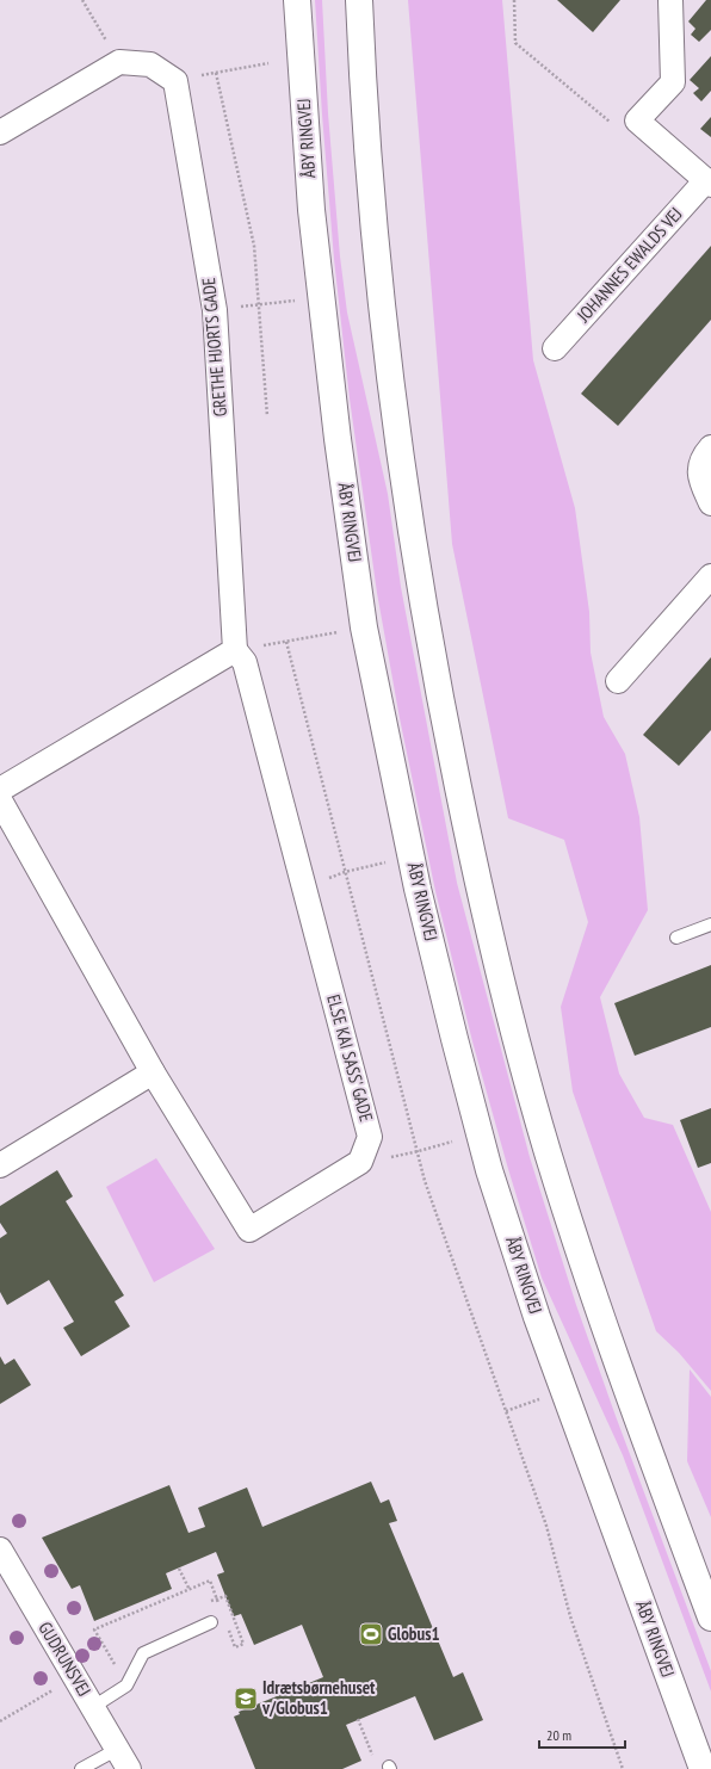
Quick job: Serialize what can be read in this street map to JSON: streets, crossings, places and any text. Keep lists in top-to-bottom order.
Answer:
{
  "streets": {
    "main road": ["ÅBY RINGVEJ"],
    "street": [
      "JOHANNES EWALDS VEJ",
      "GRETHE HJORTS GADE",
      "ELSE KAI SASS' GADE",
      "GUDRUNSVEJ"
    ]
  },
  "crossings": [
    ["GRETHE HJORTS GADE", "ELSE KAI SASS' GADE"]
  ],
  "places": {
    "sports": ["Globus1"],
    "school or university": ["Idrætsbørnehuset v/Globus1"]
  },
  "scale_bar": "20 m"
}
